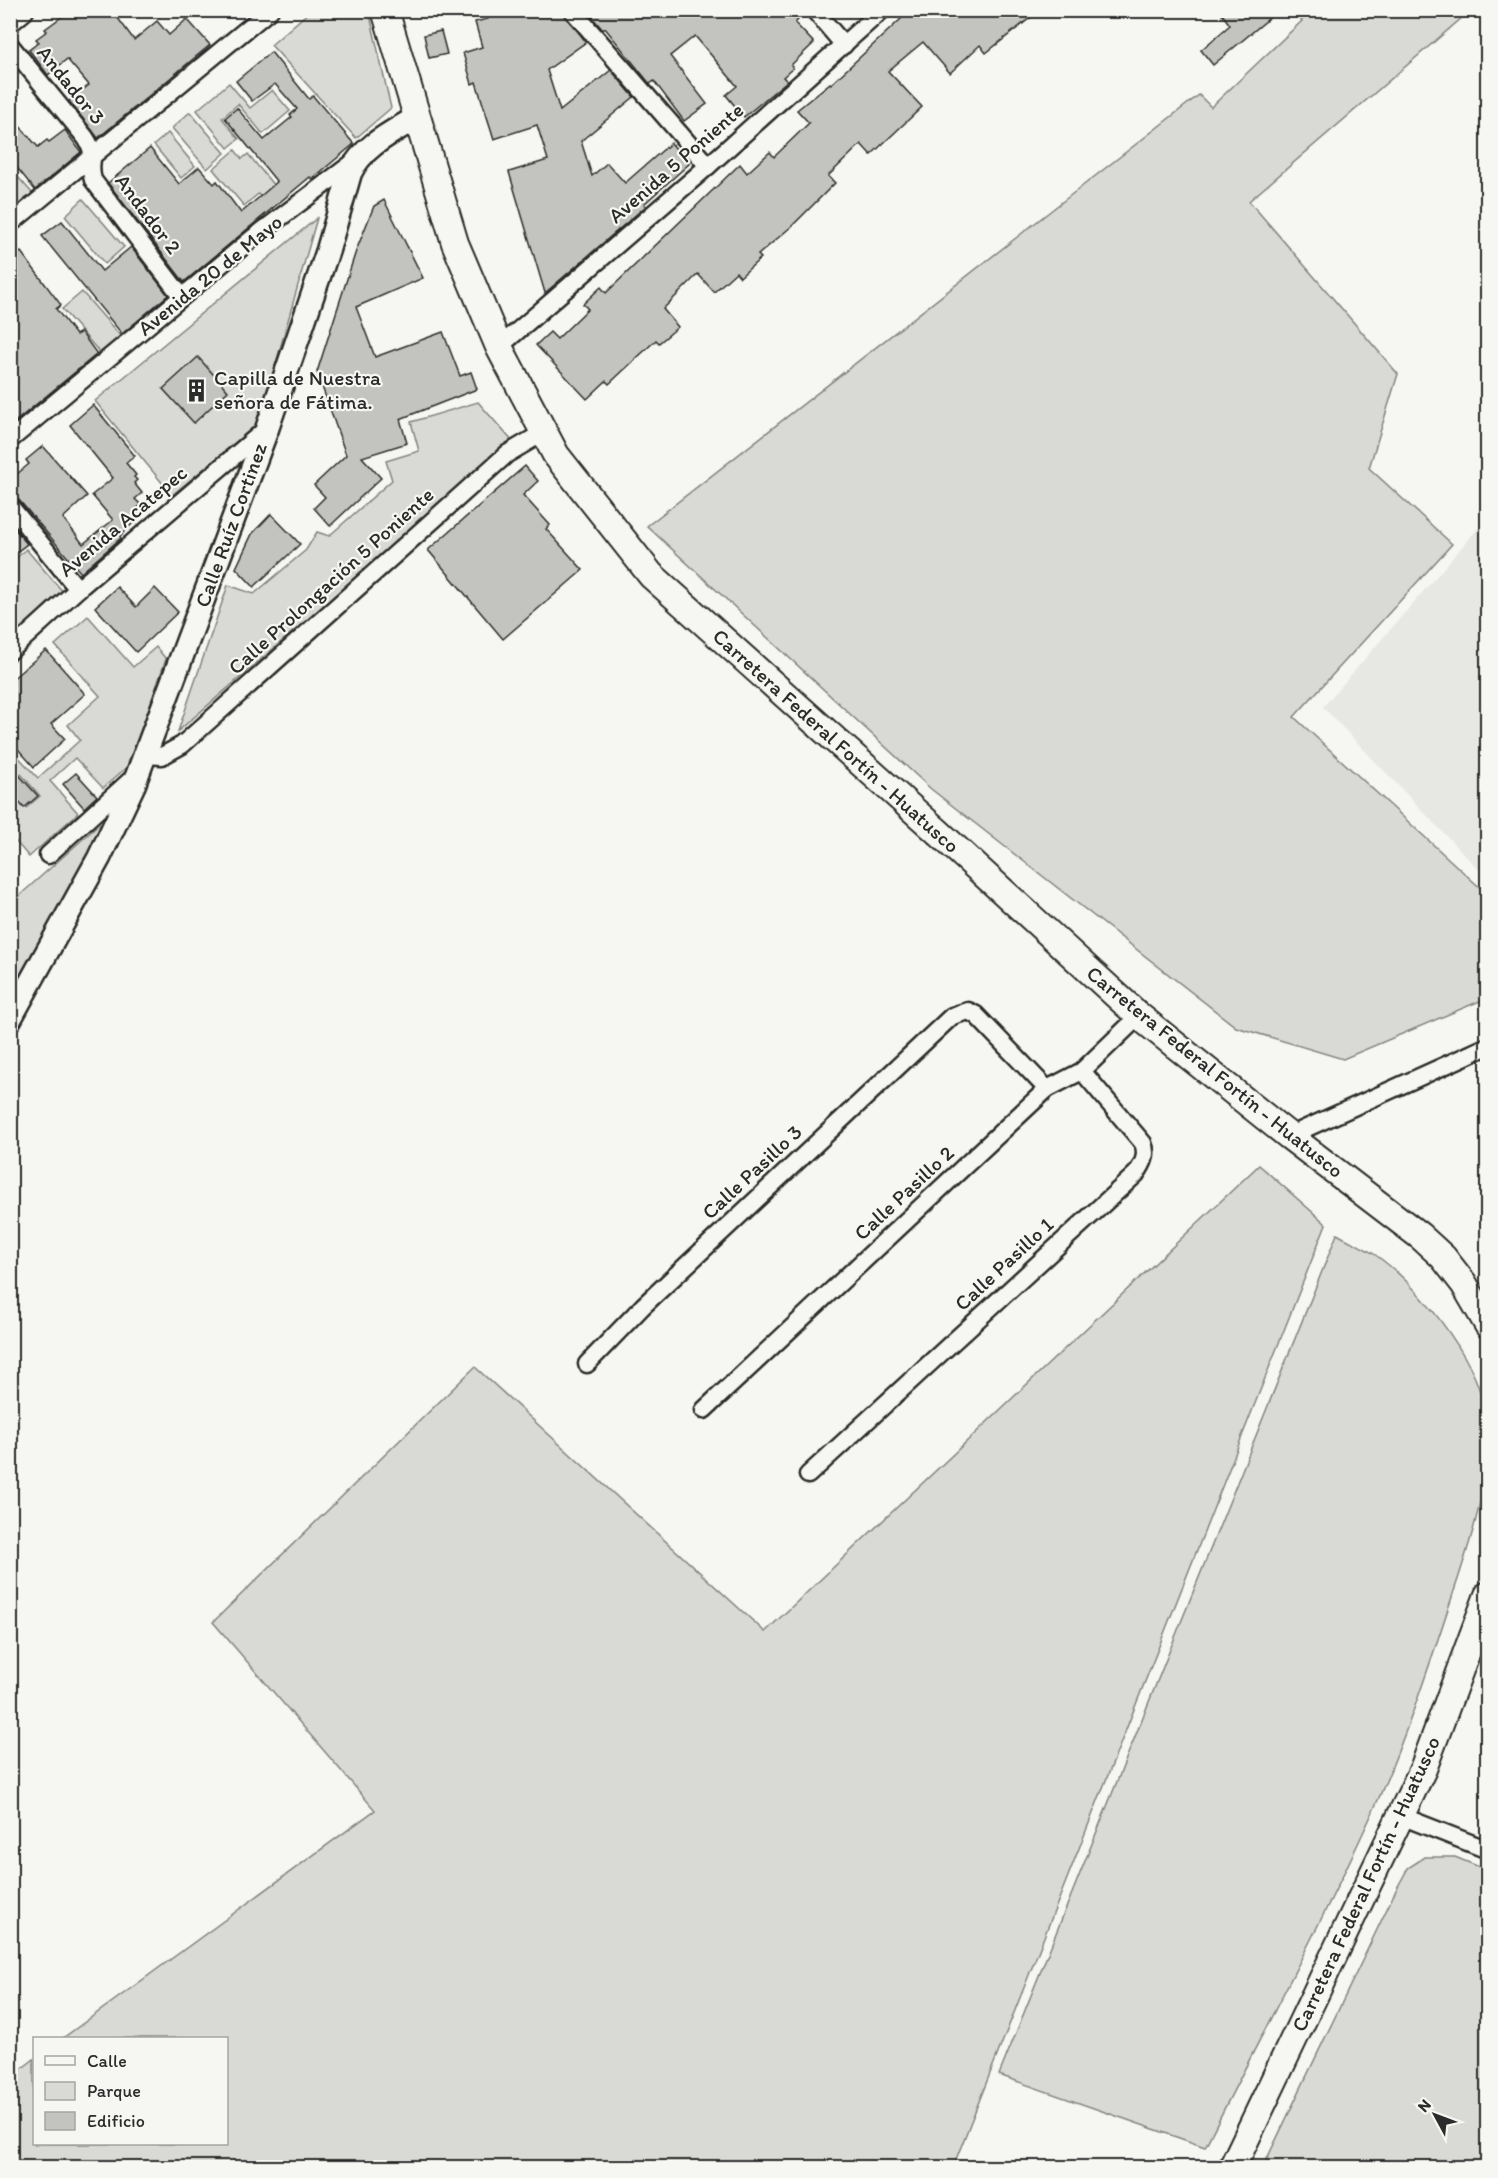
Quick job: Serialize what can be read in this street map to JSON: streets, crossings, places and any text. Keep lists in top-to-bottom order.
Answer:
{
  "streets": {
    "main road": ["Carretera Federal Fortín - Huatusco"],
    "street": [
      "Andador 3",
      "Avenida 5 Poniente",
      "Andador 2",
      "Avenida 20 de Mayo",
      "Avenida Acatepec",
      "Calle Ruíz Cortinez",
      "Calle Prolongación 5 Poniente",
      "Calle Pasillo 3",
      "Calle Pasillo 2",
      "Calle Pasillo 1"
    ]
  },
  "crossings": [
    ["Andador 3", "Andador 2"],
    ["Avenida 5 Poniente", "Carretera Federal Fortín - Huatusco"],
    ["Andador 2", "Avenida 20 de Mayo"],
    ["Avenida 20 de Mayo", "Calle Ruíz Cortinez"],
    ["Avenida 20 de Mayo", "Carretera Federal Fortín - Huatusco"],
    ["Avenida Acatepec", "Calle Ruíz Cortinez"],
    ["Calle Ruíz Cortinez", "Calle Prolongación 5 Poniente"],
    ["Calle Prolongación 5 Poniente", "Carretera Federal Fortín - Huatusco"],
    ["Carretera Federal Fortín - Huatusco", "Calle Pasillo 2"],
    ["Calle Pasillo 3", "Calle Pasillo 2"],
    ["Calle Pasillo 2", "Calle Pasillo 1"]
  ],
  "places": {
    "building": ["Capilla de Nuestra señora de Fátima."]
  },
  "legend": ["Calle", "Parque", "Edificio"],
  "north": "top left"
}
